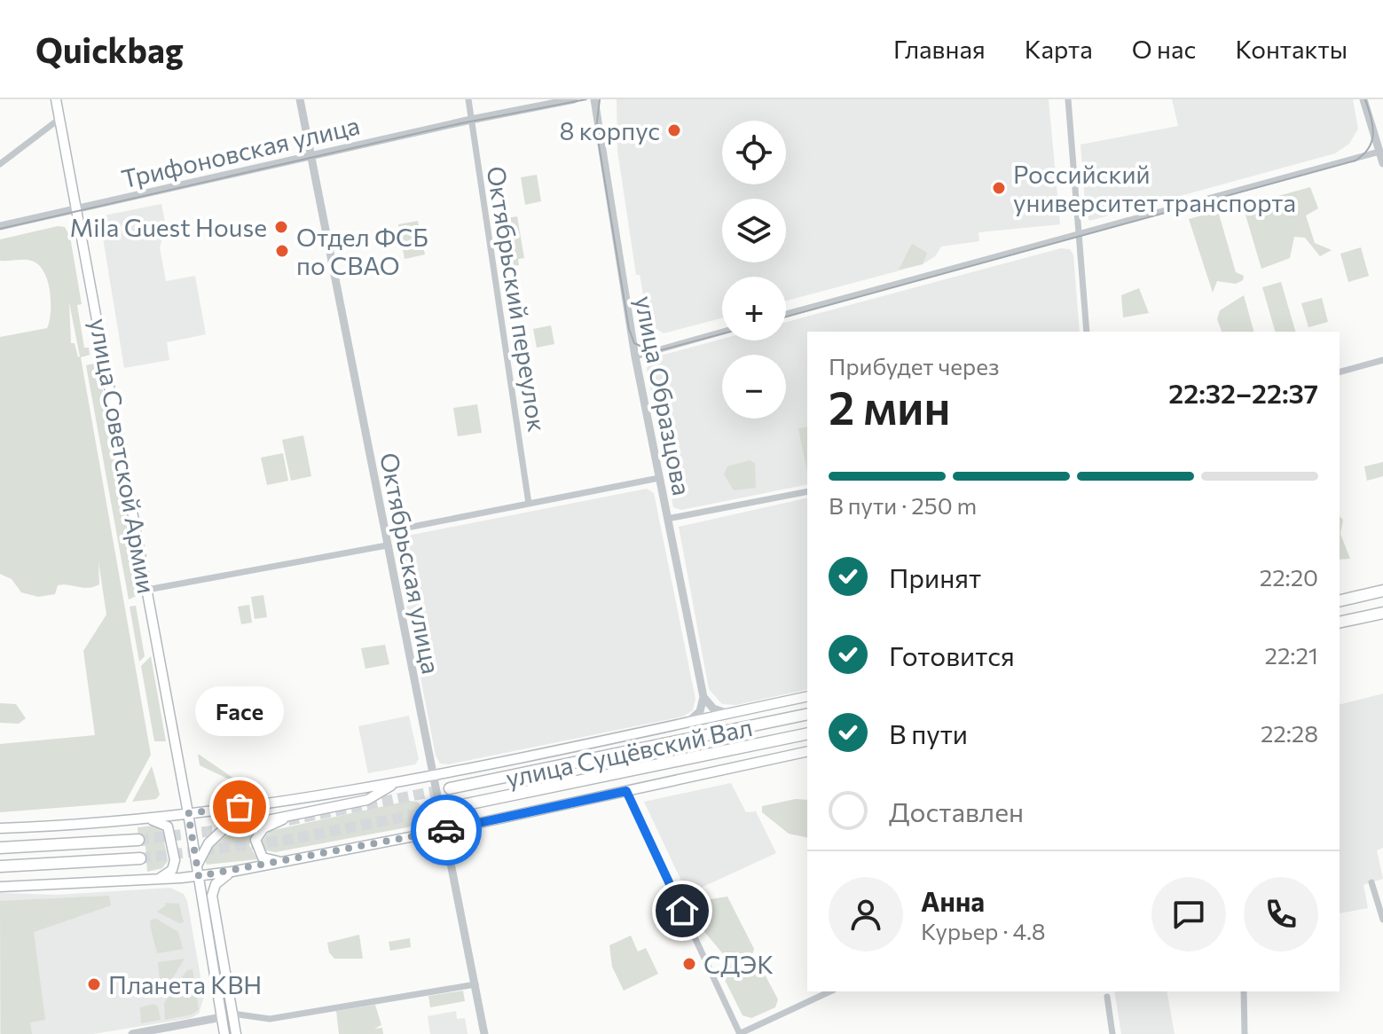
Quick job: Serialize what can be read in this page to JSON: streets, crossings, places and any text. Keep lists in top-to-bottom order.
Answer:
{
  "streets": {
    "main road": ["улица Советской Армии", "улица Сущёвский Вал"],
    "street": [
      "Трифоновская улица",
      "Октябрьский переулок",
      "улица Образцова",
      "Октябрьская улица"
    ]
  },
  "crossings": [
    ["Трифоновская улица", "Октябрьский переулок"],
    ["Трифоновская улица", "улица Советской Армии"],
    ["Трифоновская улица", "Октябрьская улица"]
  ],
  "places": [
    "8 корпус",
    "Российский университет транспорта",
    "Mila Guest House",
    "Отдел ФСБ по СВАО",
    "Face",
    "СДЭК",
    "Планета КВН"
  ],
  "page": {
    "header": "Quickbag",
    "nav": [
      "Главная",
      "Карта",
      "О нас",
      "Контакты"
    ],
    "map_buttons": ["+", "−"],
    "heading": ["2 мин", "Прибудет через", "22:32–22:37"],
    "panel": ["Анна", "Курьер · 4.8"],
    "bar": "В пути · 250 m",
    "list": [
      ["Принят", "22:20"],
      ["Готовится", "22:21"],
      ["В пути", "22:28"],
      "Доставлен"
    ],
    "bubble": "Face"
  }
}
